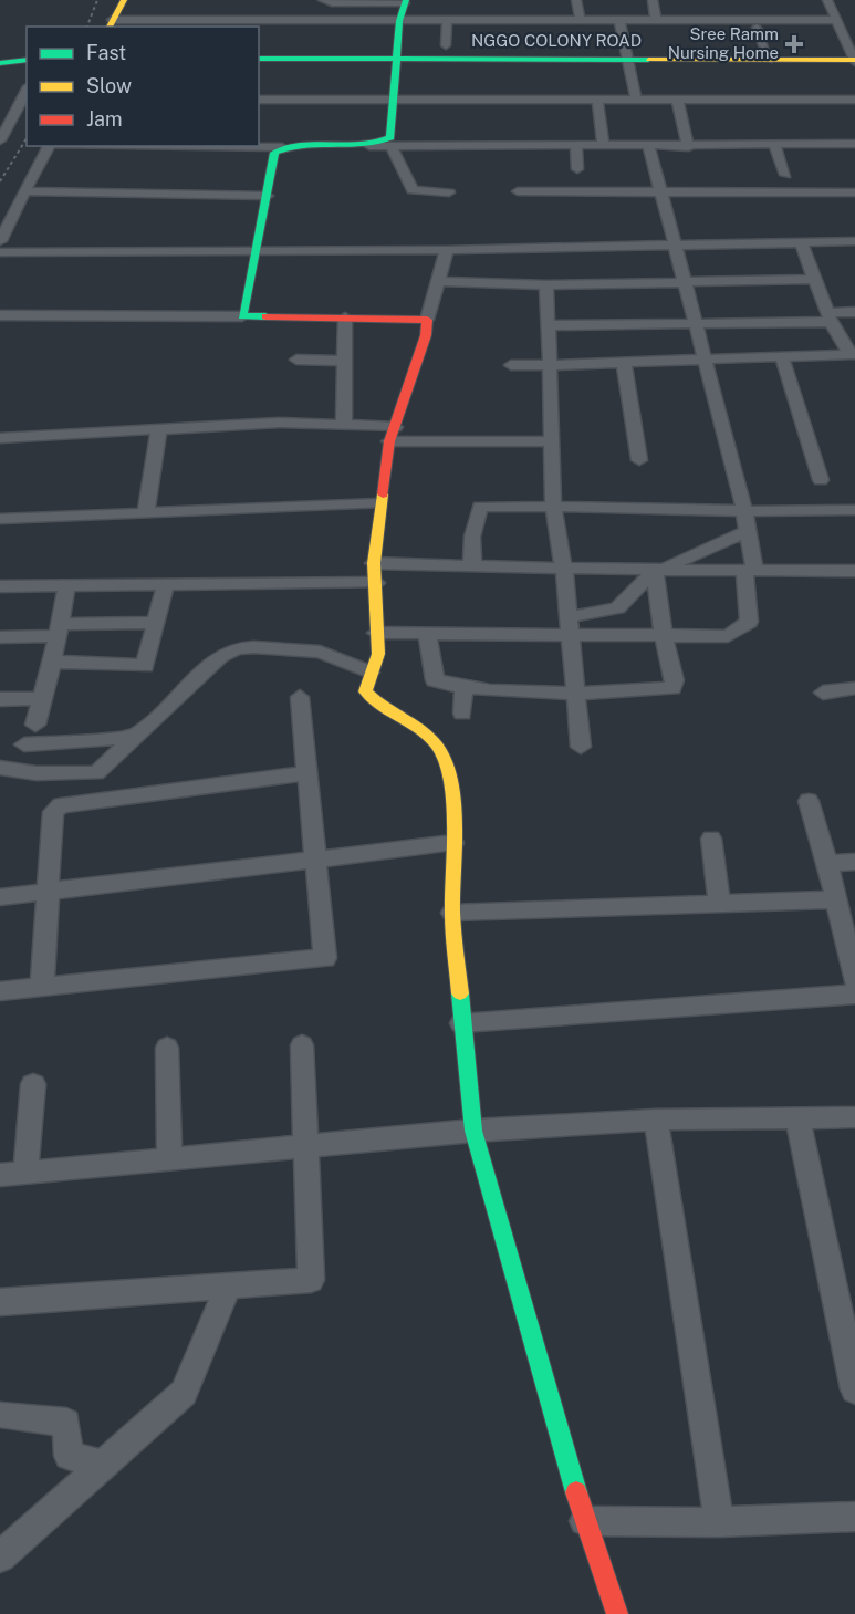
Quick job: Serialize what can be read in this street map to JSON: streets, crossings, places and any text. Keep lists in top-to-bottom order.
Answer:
{
  "streets": {
    "street": ["NGGO COLONY ROAD"]
  },
  "places": {
    "health": ["Sree Ramm Nursing Home"]
  },
  "legend": ["Fast", "Slow", "Jam"]
}
